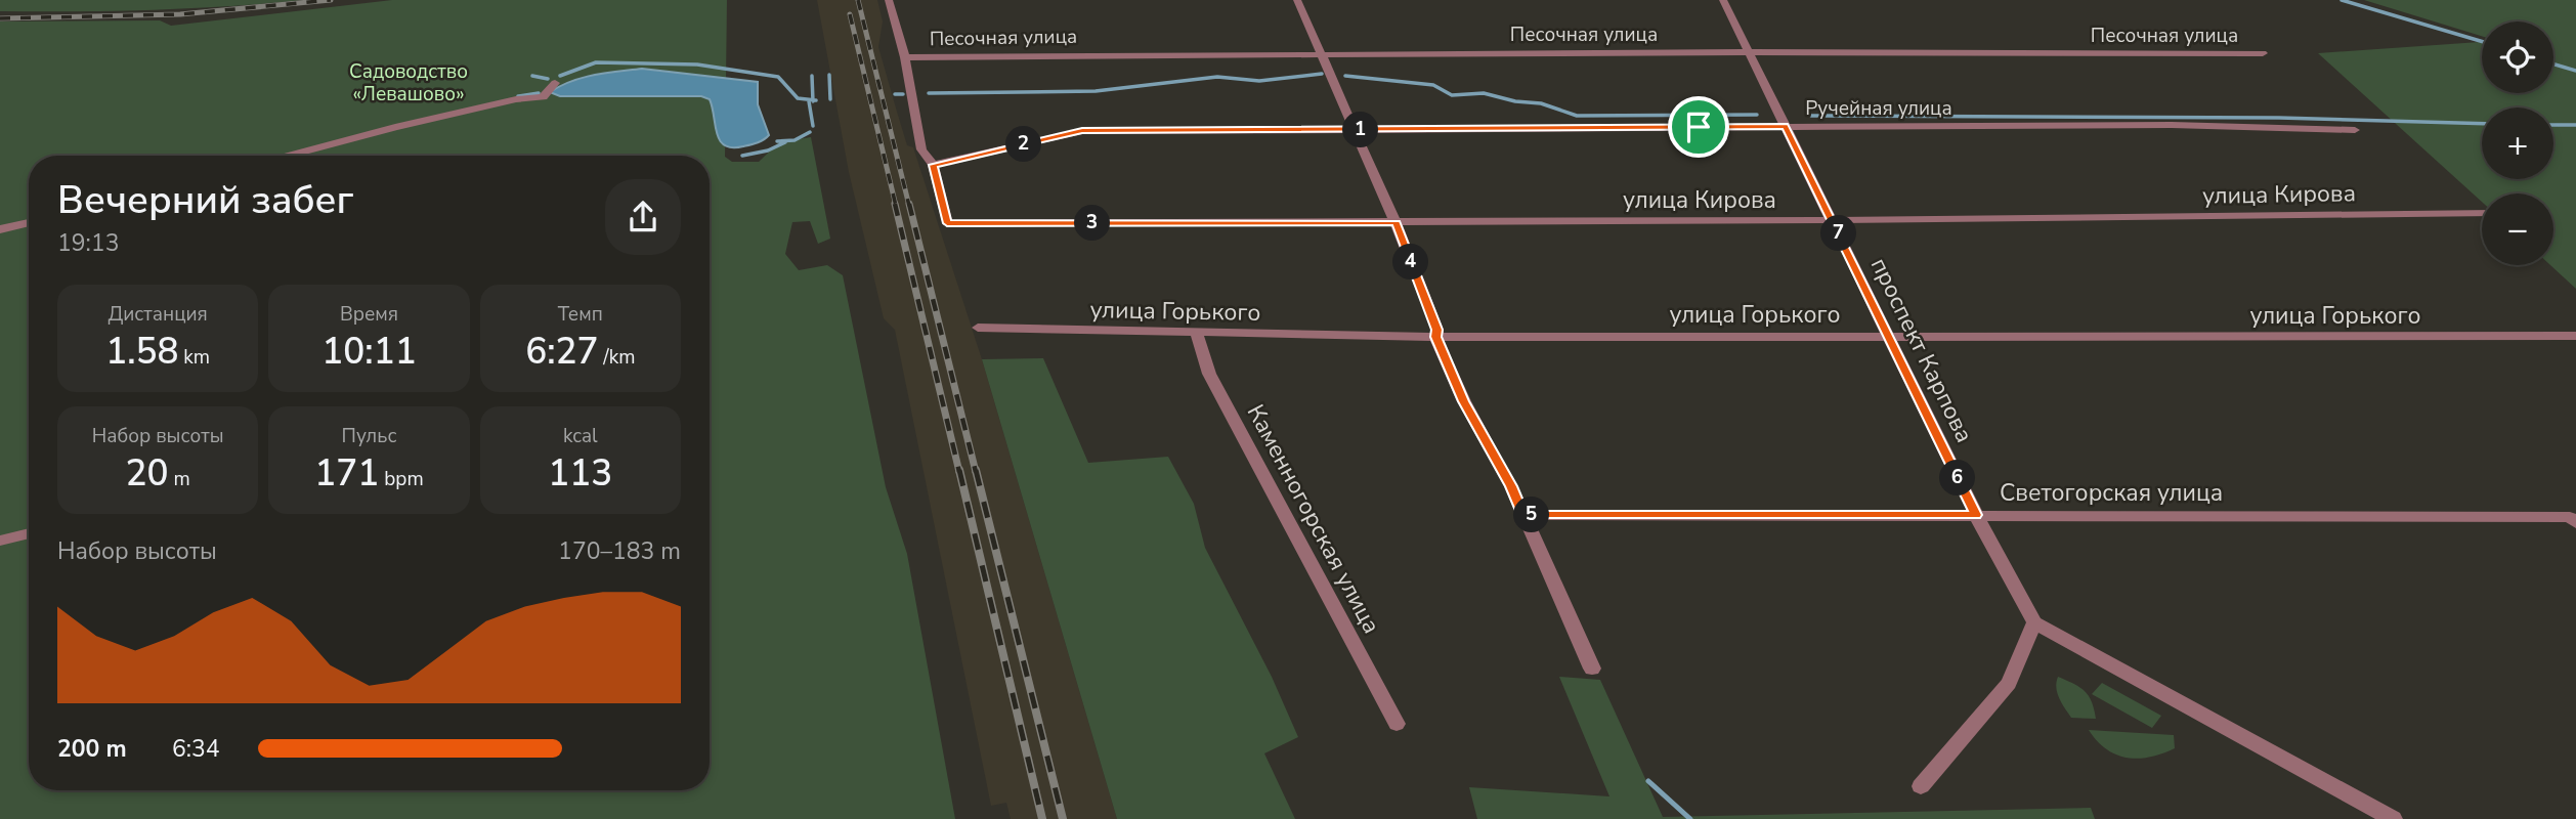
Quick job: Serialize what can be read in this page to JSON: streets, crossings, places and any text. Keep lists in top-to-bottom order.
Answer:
{
  "streets": {
    "street": [
      "Песочная улица",
      "Ручейная улица",
      "улица Кирова",
      "улица Горького",
      "проспект Карпова",
      "Светогорская улица",
      "Каменногорская улица"
    ]
  },
  "crossings": [
    ["Песочная улица", "проспект Карпова"],
    ["Ручейная улица", "улица Кирова"],
    ["Ручейная улица", "проспект Карпова"],
    ["улица Кирова", "проспект Карпова"],
    ["улица Горького", "проспект Карпова"],
    ["улица Горького", "Каменногорская улица"],
    ["проспект Карпова", "Светогорская улица"]
  ],
  "parks": ["Садоводство «Левашово»"],
  "page": {
    "map_buttons": ["+", "−"],
    "pins": [
      "1",
      "2",
      "3",
      "7",
      "4",
      "6",
      "5"
    ],
    "heading": ["Вечерний забег", "19:13"],
    "stats": [
      ["Дистанция", "1.58 km"],
      ["Время", "10:11"],
      ["Темп", "6:27 /km"],
      ["Набор высоты", "20 m"],
      ["Пульс", "171 bpm"],
      ["kcal", "113"]
    ],
    "chart": ["Набор высоты", "170–183 m"],
    "list": [
      {
        "name": "200 m",
        "note": "6:34"
      }
    ]
  }
}
